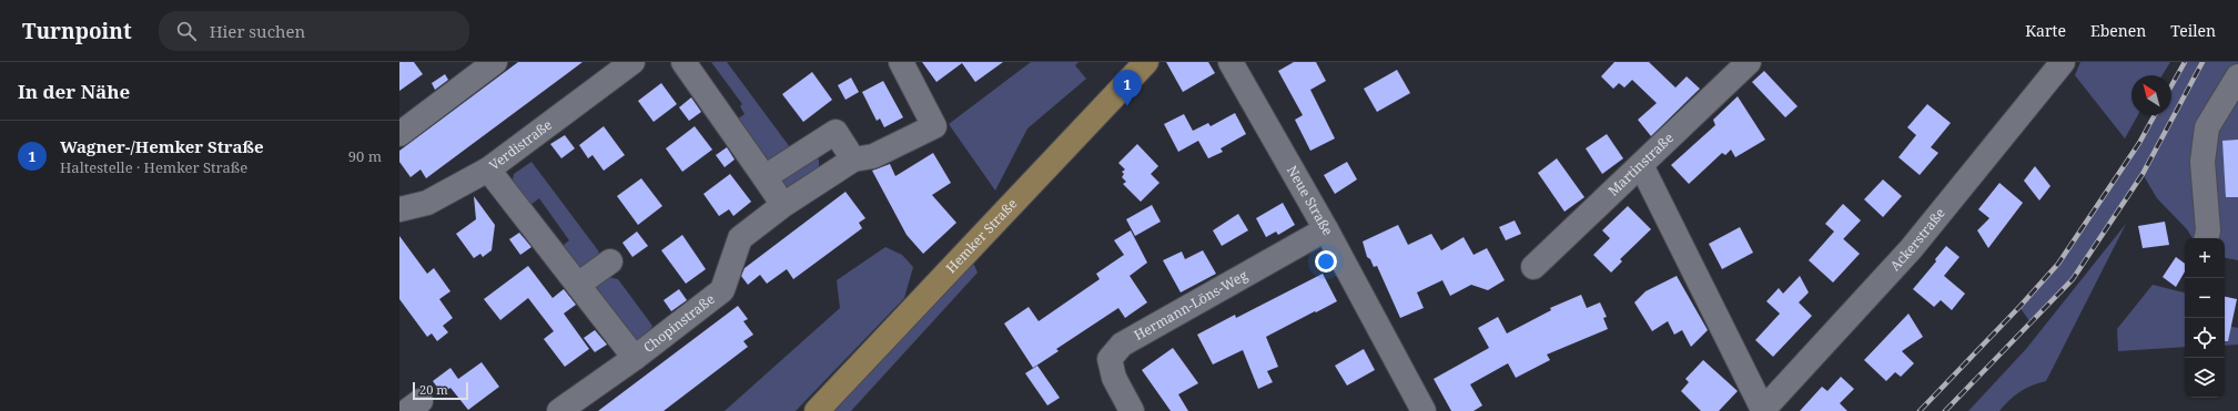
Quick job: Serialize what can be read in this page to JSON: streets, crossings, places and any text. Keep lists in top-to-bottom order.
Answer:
{
  "streets": {
    "main road": ["Hemker Straße"],
    "street": [
      "Verdistraße",
      "Martinstraße",
      "Neue Straße",
      "Ackerstraße",
      "Hermann-Löns-Weg",
      "Chopinstraße"
    ]
  },
  "crossings": [
    ["Verdistraße", "Chopinstraße"],
    ["Martinstraße", "Ackerstraße"],
    ["Neue Straße", "Hermann-Löns-Weg"]
  ],
  "scale_bar": "20 m",
  "north": "top left",
  "page": {
    "header": "Turnpoint",
    "search": "Hier suchen",
    "nav": ["Karte", "Ebenen", "Teilen"],
    "heading": "In der Nähe",
    "pins": "1",
    "list": [
      {
        "mark": "1",
        "name": "Wagner-/Hemker Straße",
        "note": "Haltestelle · Hemker Straße",
        "value": "90 m"
      }
    ],
    "map_buttons": ["+", "−"],
    "scale": "20 m"
  }
}
